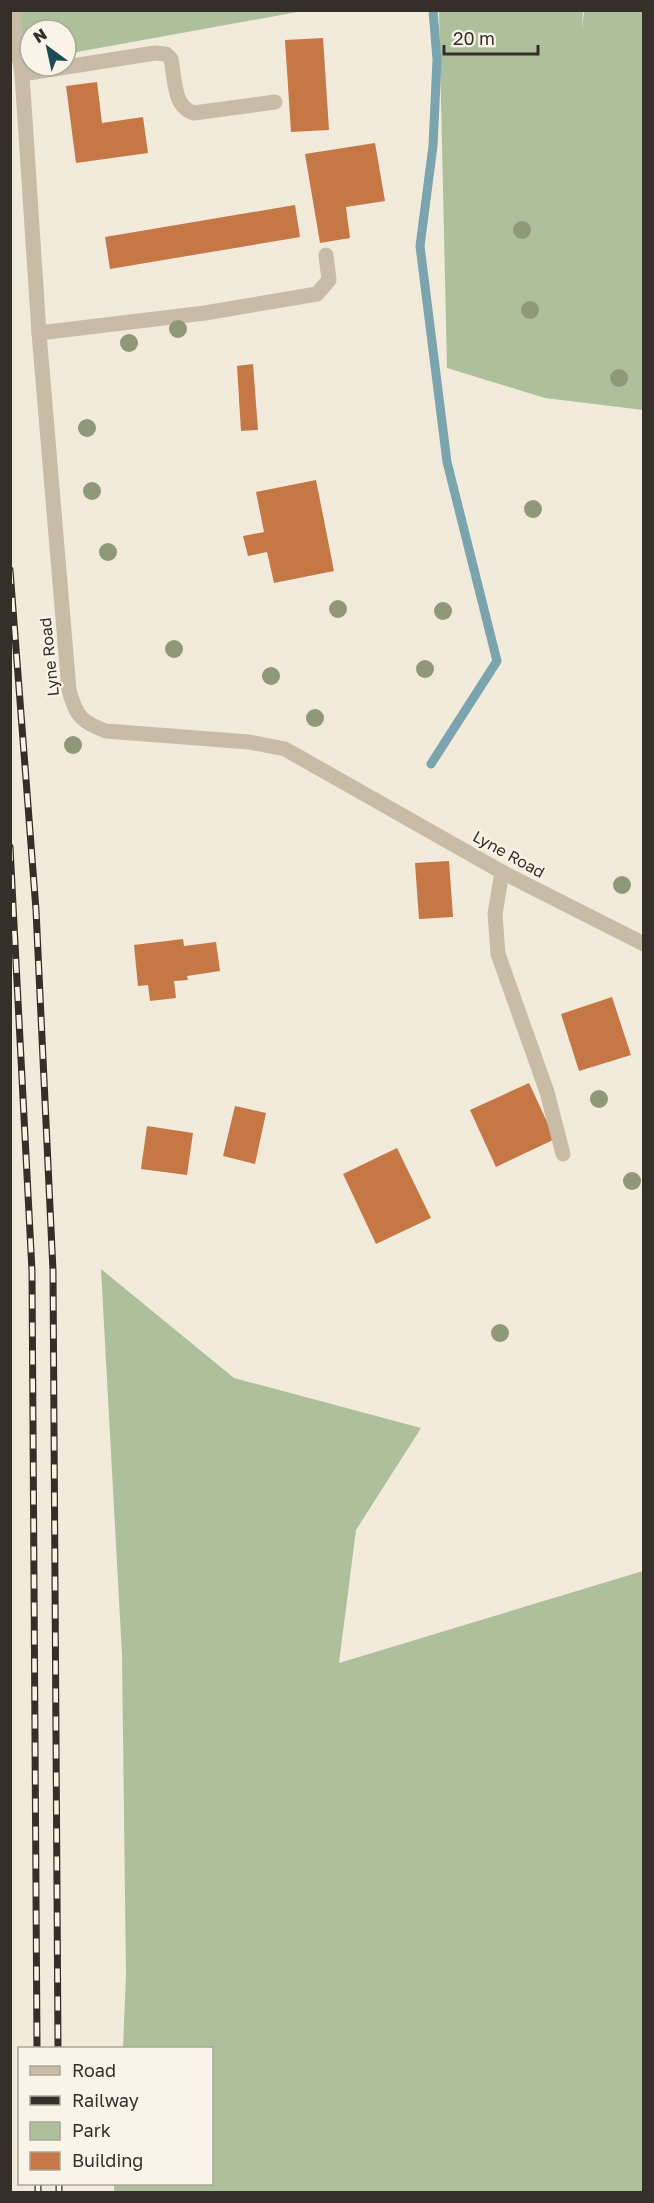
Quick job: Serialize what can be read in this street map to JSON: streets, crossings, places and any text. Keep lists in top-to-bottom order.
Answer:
{
  "streets": {
    "street": ["Lyne Road"]
  },
  "legend": [
    "Road",
    "Railway",
    "Park",
    "Building"
  ],
  "scale_bar": "20 m",
  "north": "top left"
}
